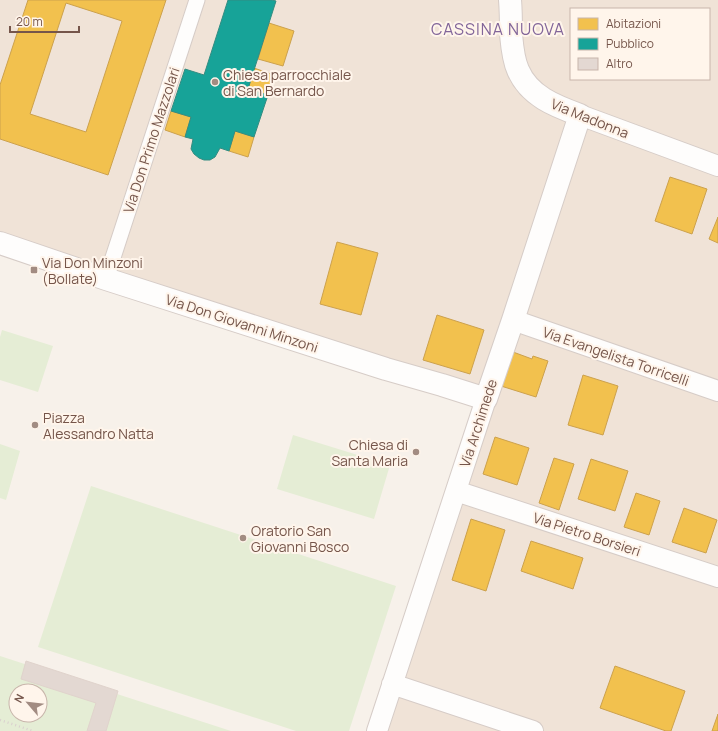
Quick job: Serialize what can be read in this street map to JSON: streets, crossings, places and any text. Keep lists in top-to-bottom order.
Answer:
{
  "streets": {
    "street": [
      "Via Madonna",
      "Via Don Primo Mazzolari",
      "Via Don Giovanni Minzoni",
      "Via Evangelista Torricelli",
      "Via Archimede",
      "Via Pietro Borsieri"
    ]
  },
  "crossings": [
    ["Via Madonna", "Via Archimede"],
    ["Via Don Primo Mazzolari", "Via Don Giovanni Minzoni"],
    ["Via Don Giovanni Minzoni", "Via Archimede"],
    ["Via Evangelista Torricelli", "Via Archimede"],
    ["Via Archimede", "Via Pietro Borsieri"]
  ],
  "districts": ["CASSINA NUOVA"],
  "places": {
    "other": [
      "Chiesa parrocchiale di San Bernardo",
      "Piazza Alessandro Natta",
      "Chiesa di Santa Maria",
      "Oratorio San Giovanni Bosco"
    ],
    "transit": ["Via Don Minzoni (Bollate)"]
  },
  "legend": ["Abitazioni", "Pubblico", "Altro"],
  "scale_bar": "20 m",
  "north": "top left"
}
